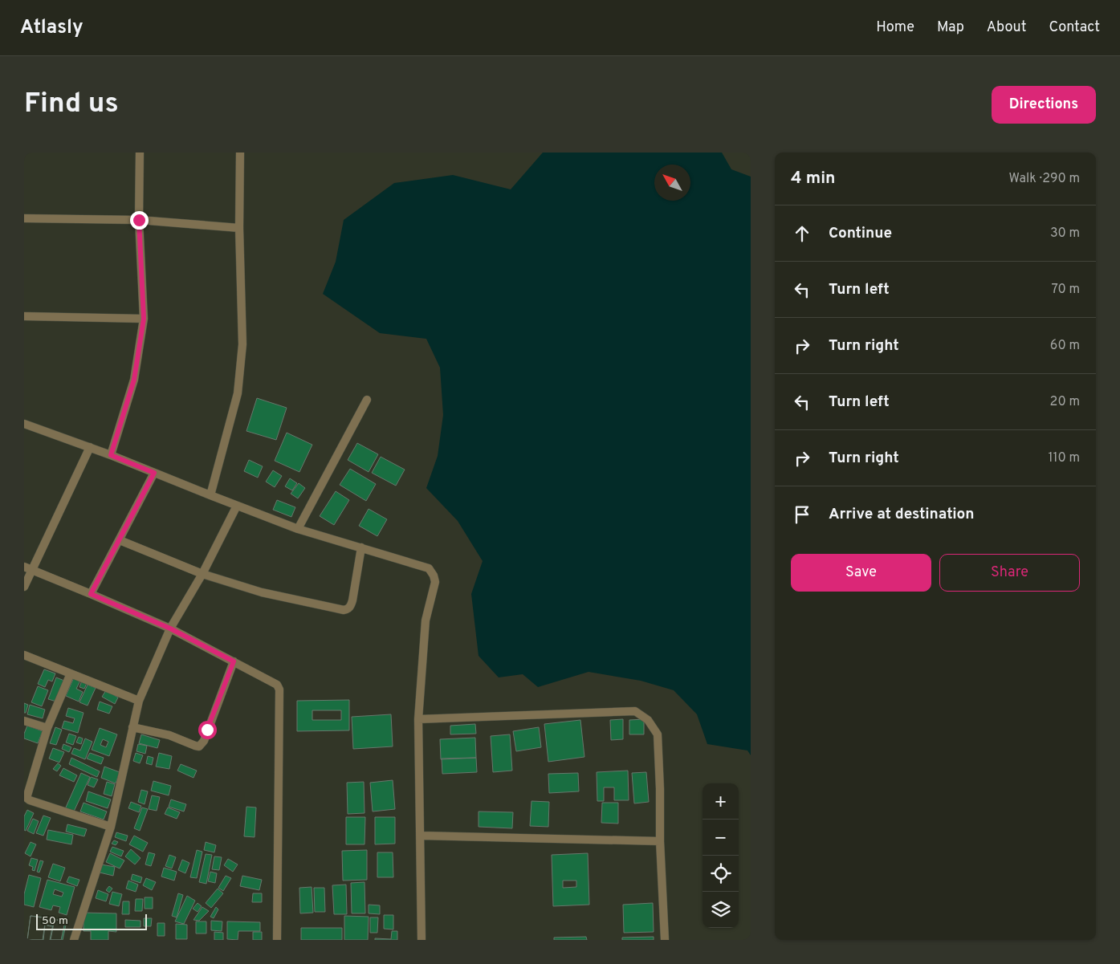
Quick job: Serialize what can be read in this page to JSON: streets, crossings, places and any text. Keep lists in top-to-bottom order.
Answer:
{
  "scale_bar": "50 m",
  "north": "top left",
  "page": {
    "header": "Atlasly",
    "nav": [
      "Home",
      "Map",
      "About",
      "Contact"
    ],
    "buttons": [
      "Directions",
      ["Save", "Share"]
    ],
    "title": "Find us",
    "heading": ["4 min", "Walk · 290 m"],
    "list": [
      ["Continue", "30 m"],
      ["Turn left", "70 m"],
      ["Turn right", "60 m"],
      ["Turn left", "20 m"],
      ["Turn right", "110 m"],
      "Arrive at destination"
    ],
    "map_buttons": ["+", "−"],
    "scale": "50 m"
  }
}
